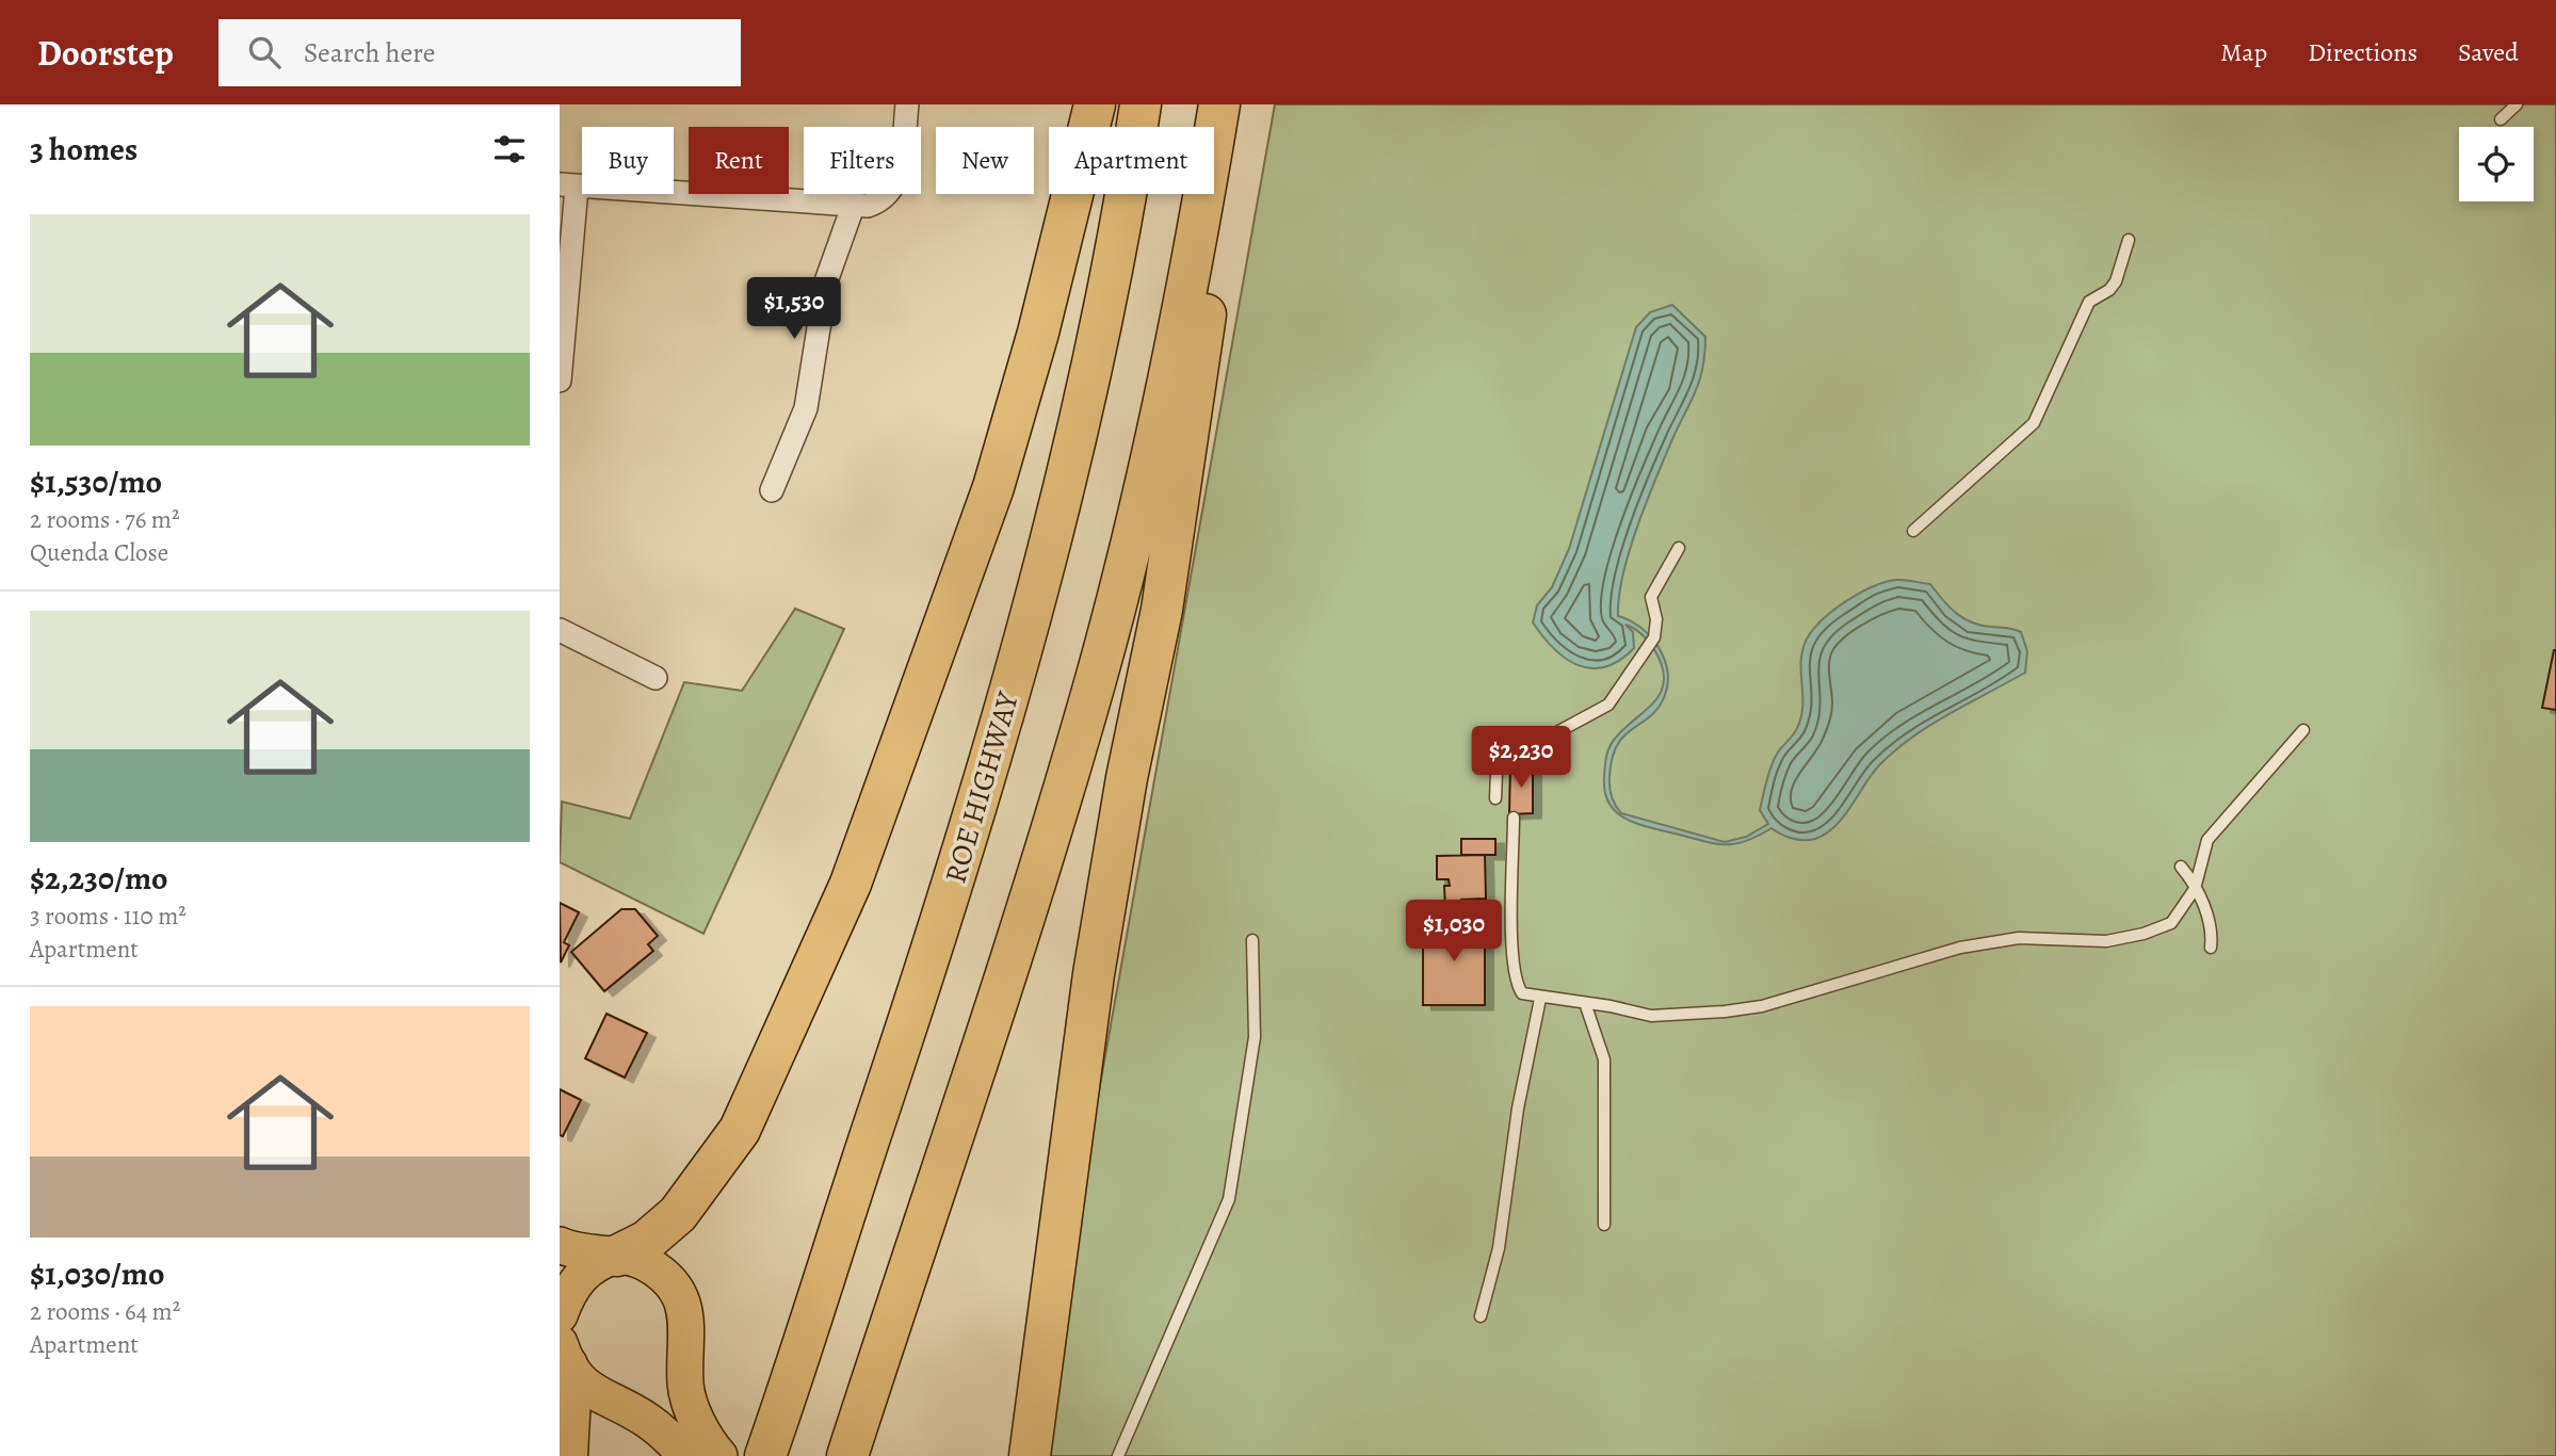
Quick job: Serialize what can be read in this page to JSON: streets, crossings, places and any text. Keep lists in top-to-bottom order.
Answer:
{
  "streets": {
    "highway": ["ROE HIGHWAY"]
  },
  "page": {
    "header": "Doorstep",
    "search": "Search here",
    "nav": ["Map", "Directions", "Saved"],
    "heading": "3 homes",
    "chip": [
      "Buy",
      "Rent",
      "Filters",
      "New",
      "Apartment"
    ],
    "list": [
      {
        "name": "$1,530/mo",
        "note": "2 rooms · 76 m² · Quenda Close"
      },
      {
        "name": "$2,230/mo",
        "note": "3 rooms · 110 m² · Apartment"
      },
      {
        "name": "$1,030/mo",
        "note": "2 rooms · 64 m² · Apartment"
      }
    ],
    "price": ["$1,530", "$2,230", "$1,030"]
  }
}
